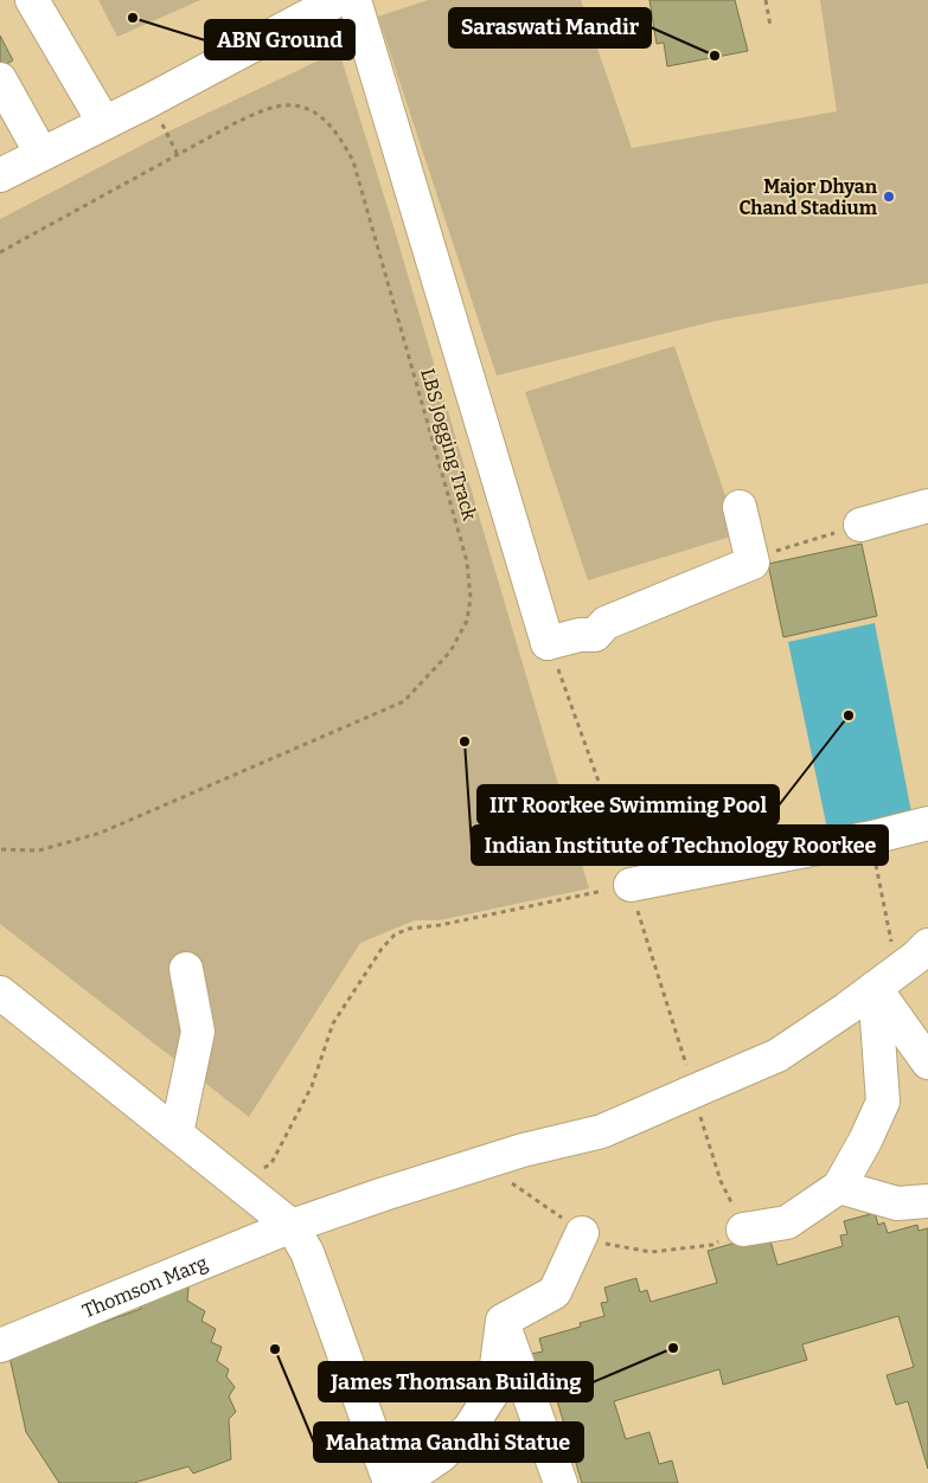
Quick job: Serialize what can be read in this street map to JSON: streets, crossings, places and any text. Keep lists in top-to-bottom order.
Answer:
{
  "streets": {
    "street": ["Thomson Marg"],
    "path": ["LBS Jogging Track"]
  },
  "places": [
    "ABN Ground",
    "Saraswati Mandir",
    "Major Dhyan Chand Stadium",
    "IIT Roorkee Swimming Pool",
    "Indian Institute of Technology Roorkee",
    "James Thomsan Building",
    "Mahatma Gandhi Statue"
  ]
}
